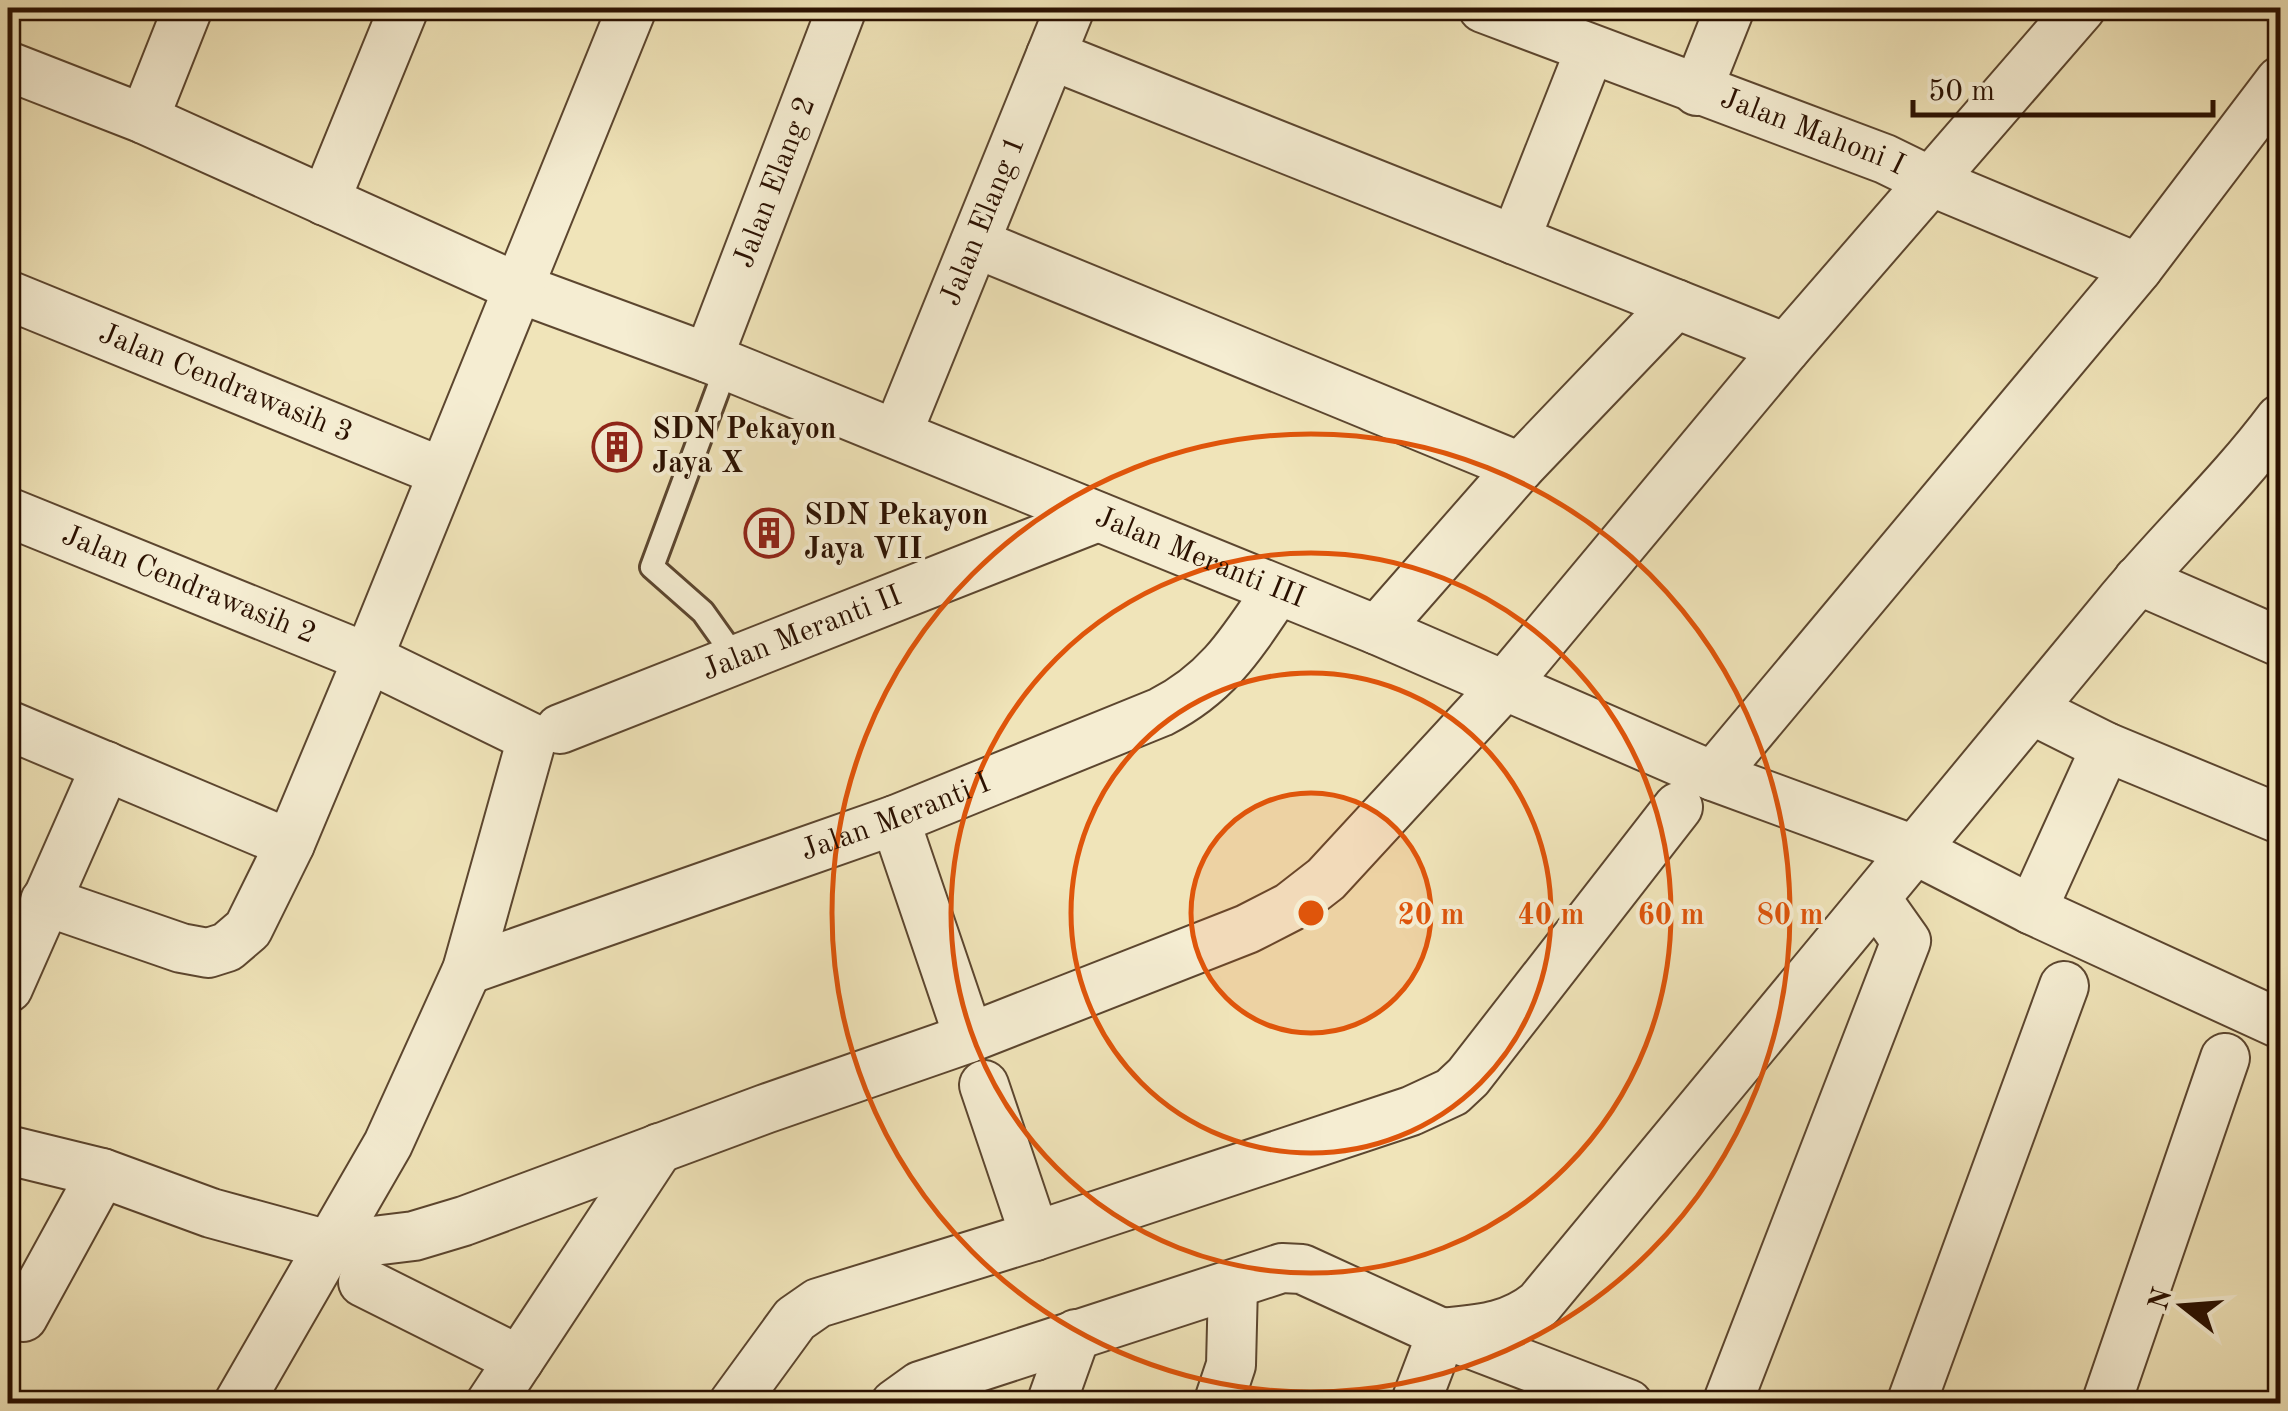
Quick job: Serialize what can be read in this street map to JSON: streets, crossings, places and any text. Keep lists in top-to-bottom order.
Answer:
{
  "streets": {
    "street": [
      "Jalan Mahoni I",
      "Jalan Elang 2",
      "Jalan Elang 1",
      "Jalan Cendrawasih 3",
      "Jalan Meranti III",
      "Jalan Cendrawasih 2",
      "Jalan Meranti II",
      "Jalan Meranti I"
    ]
  },
  "crossings": [
    ["Jalan Elang 2", "Jalan Meranti III"],
    ["Jalan Elang 1", "Jalan Meranti III"],
    ["Jalan Meranti III", "Jalan Meranti II"],
    ["Jalan Meranti III", "Jalan Meranti I"],
    ["Jalan Cendrawasih 2", "Jalan Meranti I"]
  ],
  "places": {
    "building": ["SDN Pekayon Jaya X", "SDN Pekayon Jaya VII"]
  },
  "scale_bar": "50 m",
  "north": "left",
  "rings": [
    "20 m",
    "40 m",
    "60 m",
    "80 m"
  ]
}
